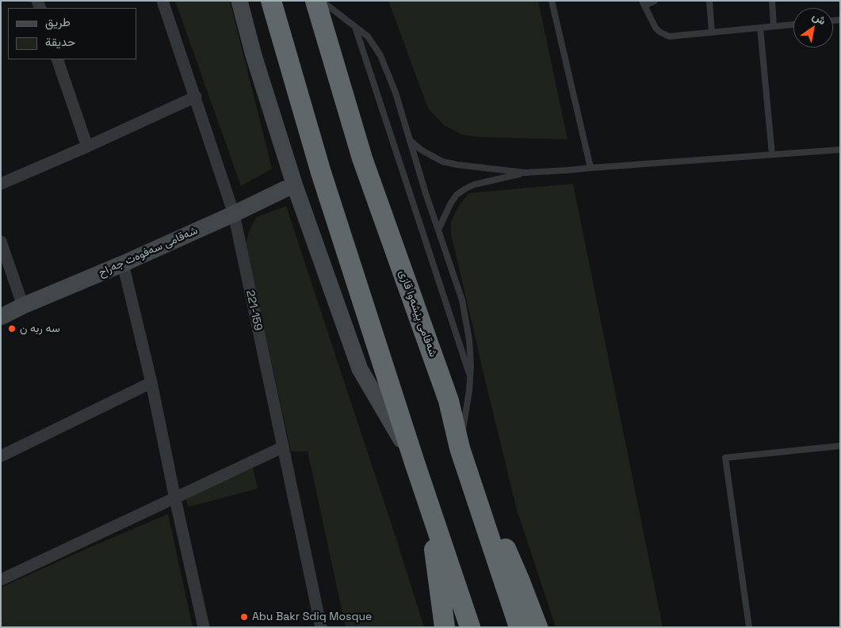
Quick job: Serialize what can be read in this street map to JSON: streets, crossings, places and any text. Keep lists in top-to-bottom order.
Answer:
{
  "streets": {
    "highway": ["شەقامی پێشەوا قازی"],
    "main road": ["شەقامی سەفوەت جەراح"],
    "street": ["221-159"]
  },
  "crossings": [
    ["شەقامی سەفوەت جەراح", "221-159"]
  ],
  "places": ["سه ربه ن", "Abu Bakr Sdiq Mosque"],
  "legend": ["طريق", "حديقة"],
  "north": "top right"
}
